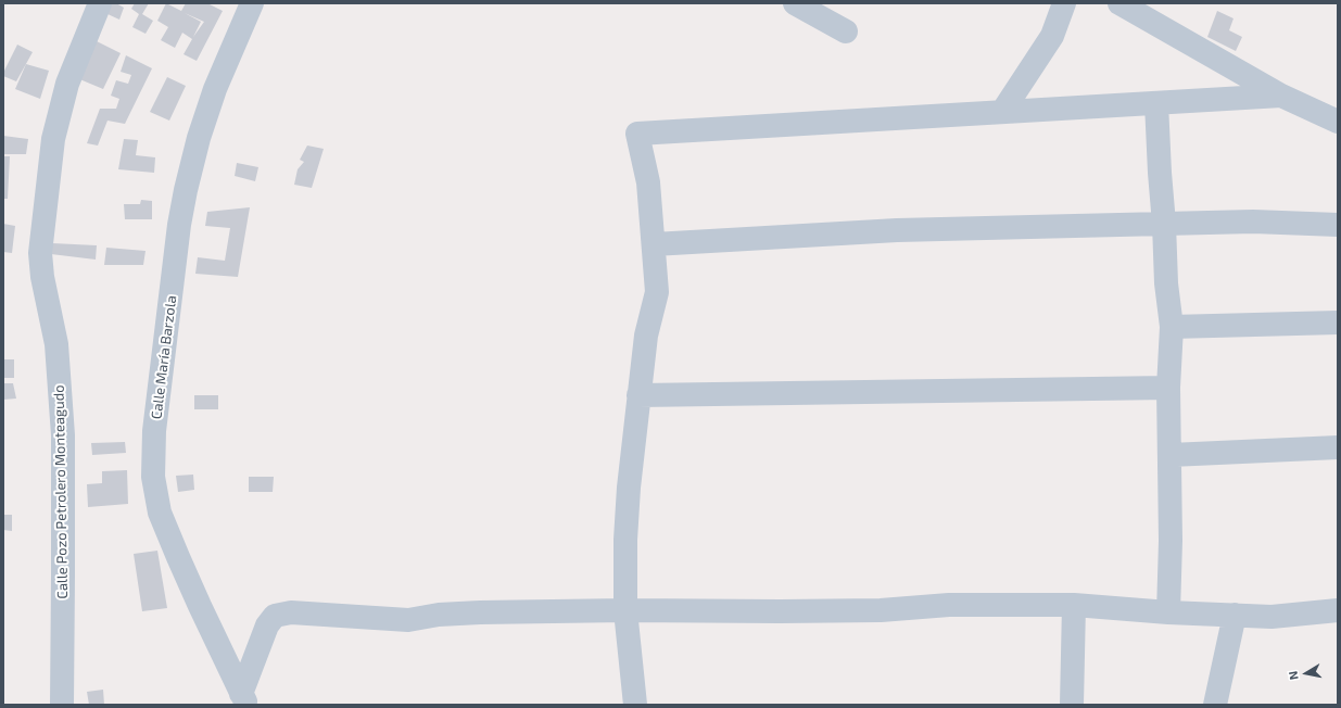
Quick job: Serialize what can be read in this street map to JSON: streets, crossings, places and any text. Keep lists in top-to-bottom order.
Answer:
{
  "streets": {
    "street": ["Calle María Barzola", "Calle Pozo Petrolero Monteagudo"]
  },
  "north": "left"
}
